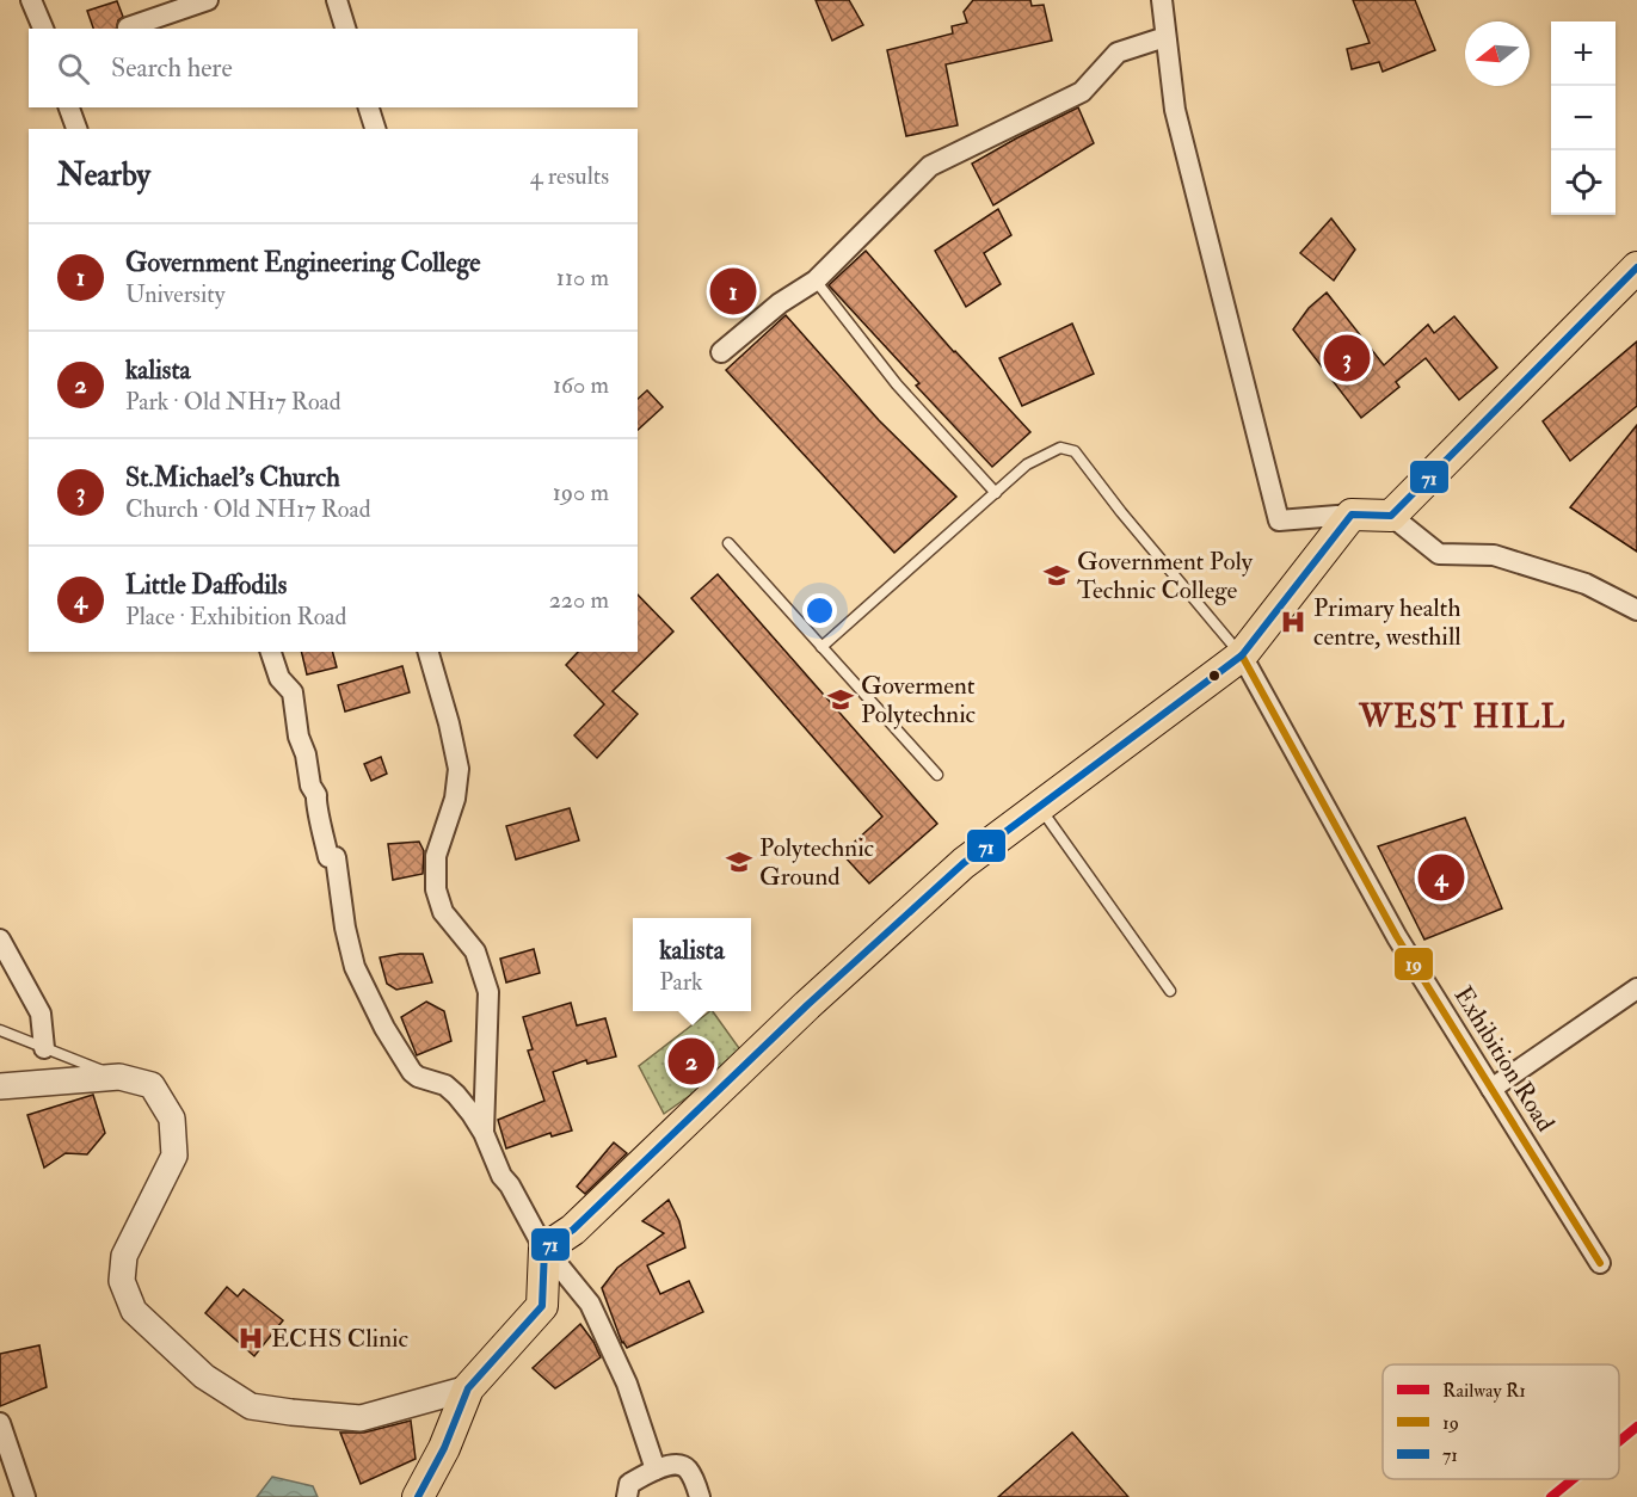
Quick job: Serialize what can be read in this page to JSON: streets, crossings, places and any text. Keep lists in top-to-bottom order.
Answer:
{
  "streets": {
    "street": ["Exhibition Road"]
  },
  "districts": ["WEST HILL"],
  "places": {
    "school or university": ["Government Poly Technic College", "Goverment Polytechnic", "Polytechnic Ground"],
    "hospital": ["Primary health centre, westhill", "ECHS Clinic"]
  },
  "lines": ["transit line 71", "transit line 19", "rail line R1"],
  "legend": ["Railway R1", "19", "71"],
  "north": "left",
  "page": {
    "map_buttons": ["+", "−"],
    "search": "Search here",
    "heading": ["Nearby", "4 results"],
    "list": [
      {
        "mark": "1",
        "name": "Government Engineering College",
        "note": "University",
        "value": "110 m"
      },
      {
        "mark": "2",
        "name": "kalista",
        "note": "Park · Old NH17 Road",
        "value": "160 m"
      },
      {
        "mark": "3",
        "name": "St.Michael's Church",
        "note": "Church · Old NH17 Road",
        "value": "190 m"
      },
      {
        "mark": "4",
        "name": "Little Daffodils",
        "note": "Place · Exhibition Road",
        "value": "220 m"
      }
    ],
    "pins": [
      "1",
      "3",
      "4",
      "2"
    ],
    "popup": ["kalista", "Park"]
  }
}
